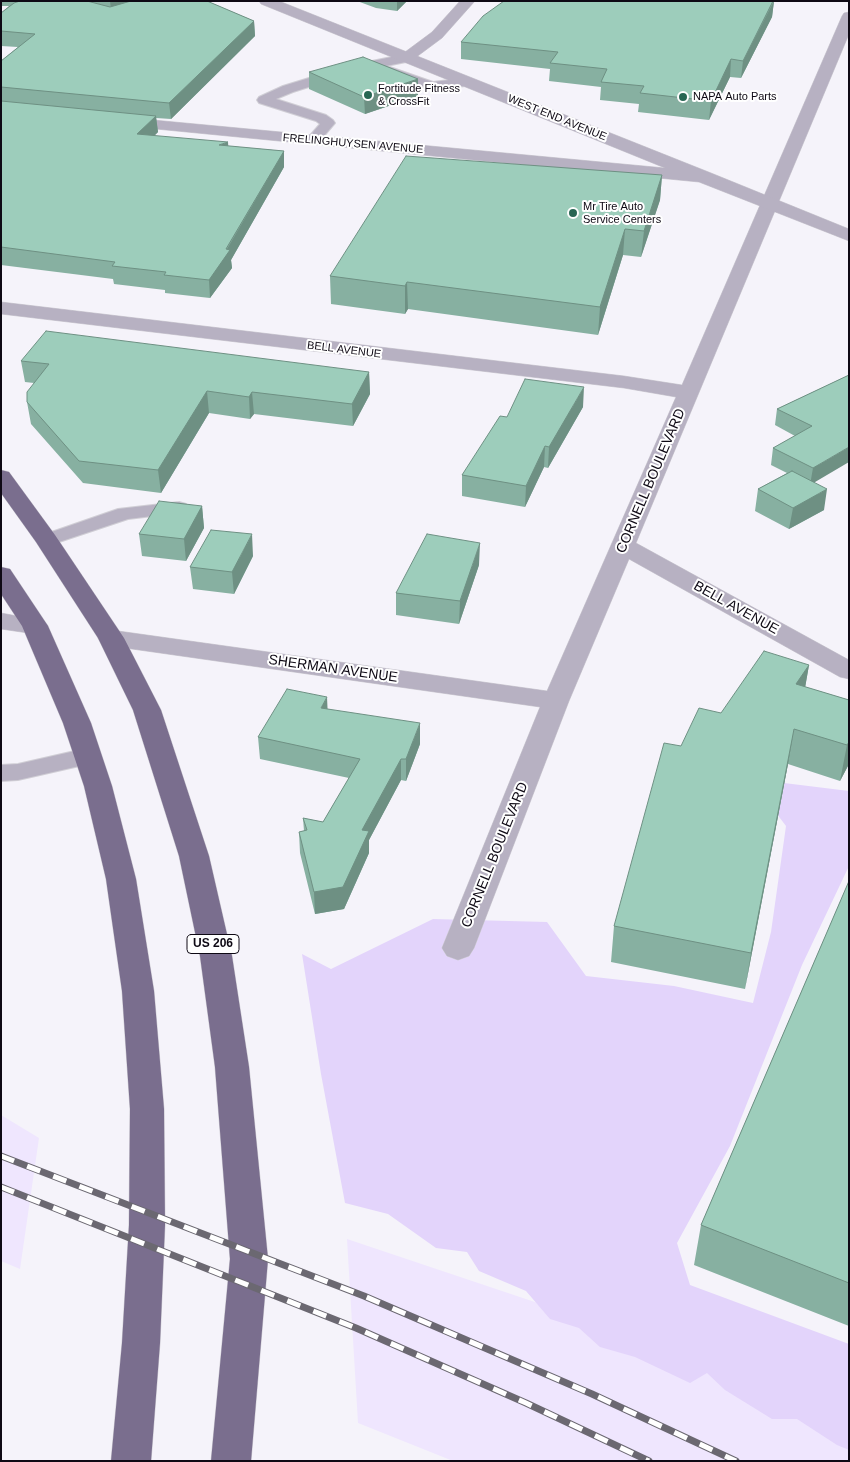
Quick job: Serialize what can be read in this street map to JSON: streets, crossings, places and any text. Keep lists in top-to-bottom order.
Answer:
{
  "streets": {
    "highway": ["US 206"],
    "street": [
      "WEST END AVENUE",
      "FRELINGHUYSEN AVENUE",
      "BELL AVENUE",
      "CORNELL BOULEVARD",
      "SHERMAN AVENUE"
    ]
  },
  "crossings": [
    ["WEST END AVENUE", "FRELINGHUYSEN AVENUE"],
    ["WEST END AVENUE", "CORNELL BOULEVARD"],
    ["BELL AVENUE", "CORNELL BOULEVARD"],
    ["CORNELL BOULEVARD", "SHERMAN AVENUE"],
    ["SHERMAN AVENUE", "US 206"]
  ],
  "places": ["Fortitude Fitness & CrossFit", "NAPA Auto Parts", "Mr Tire Auto Service Centers"]
}
